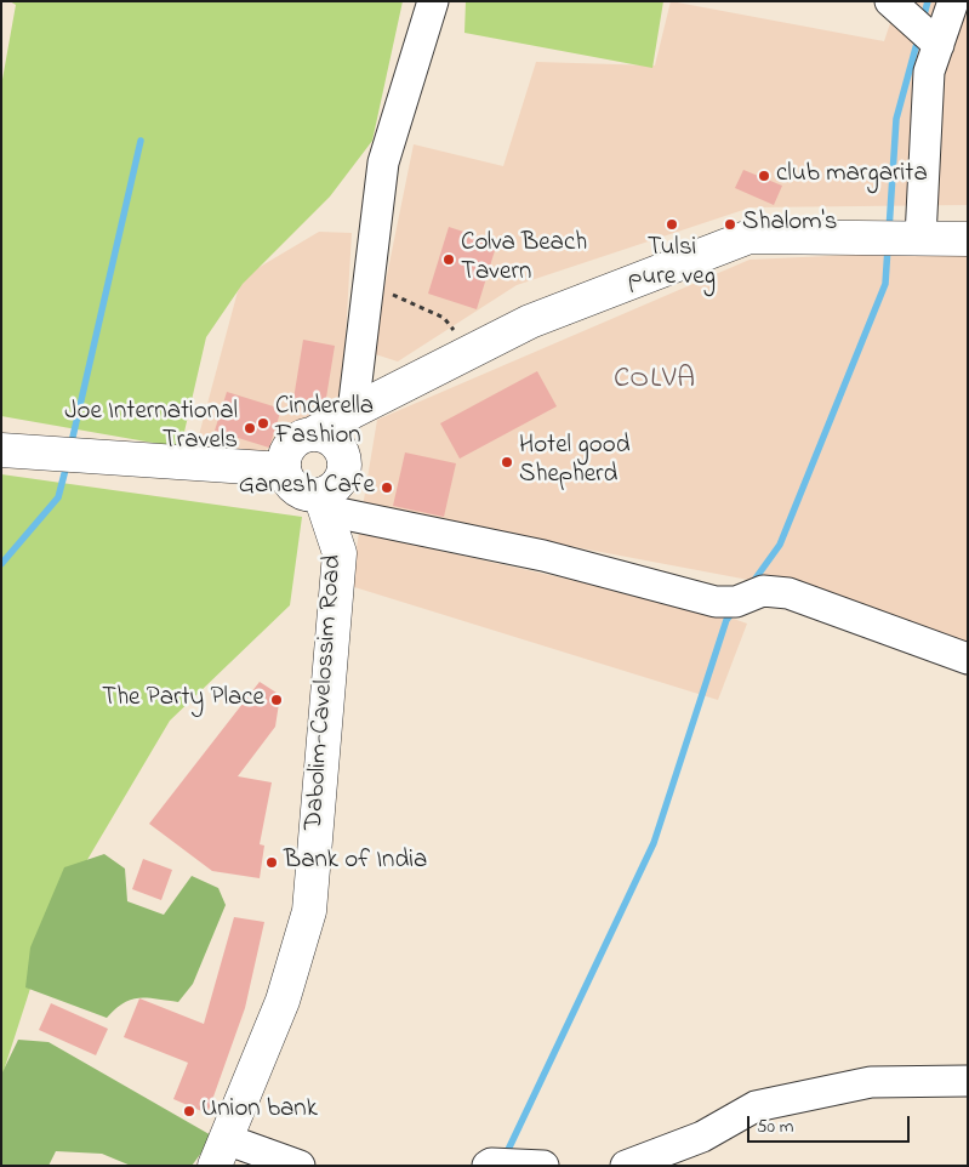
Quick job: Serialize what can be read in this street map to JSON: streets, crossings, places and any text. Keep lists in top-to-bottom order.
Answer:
{
  "streets": {
    "main road": ["Dabolim-Cavelossim Road"]
  },
  "districts": ["COLVA"],
  "places": [
    "club margarita",
    "Tulsi pure veg",
    "Shalom's",
    "Colva Beach Tavern",
    "Cinderella Fashion",
    "Joe International Travels",
    "Hotel good Shepherd",
    "Ganesh Cafe",
    "The Party Place",
    "Bank of India",
    "Union bank"
  ],
  "scale_bar": "50 m"
}
